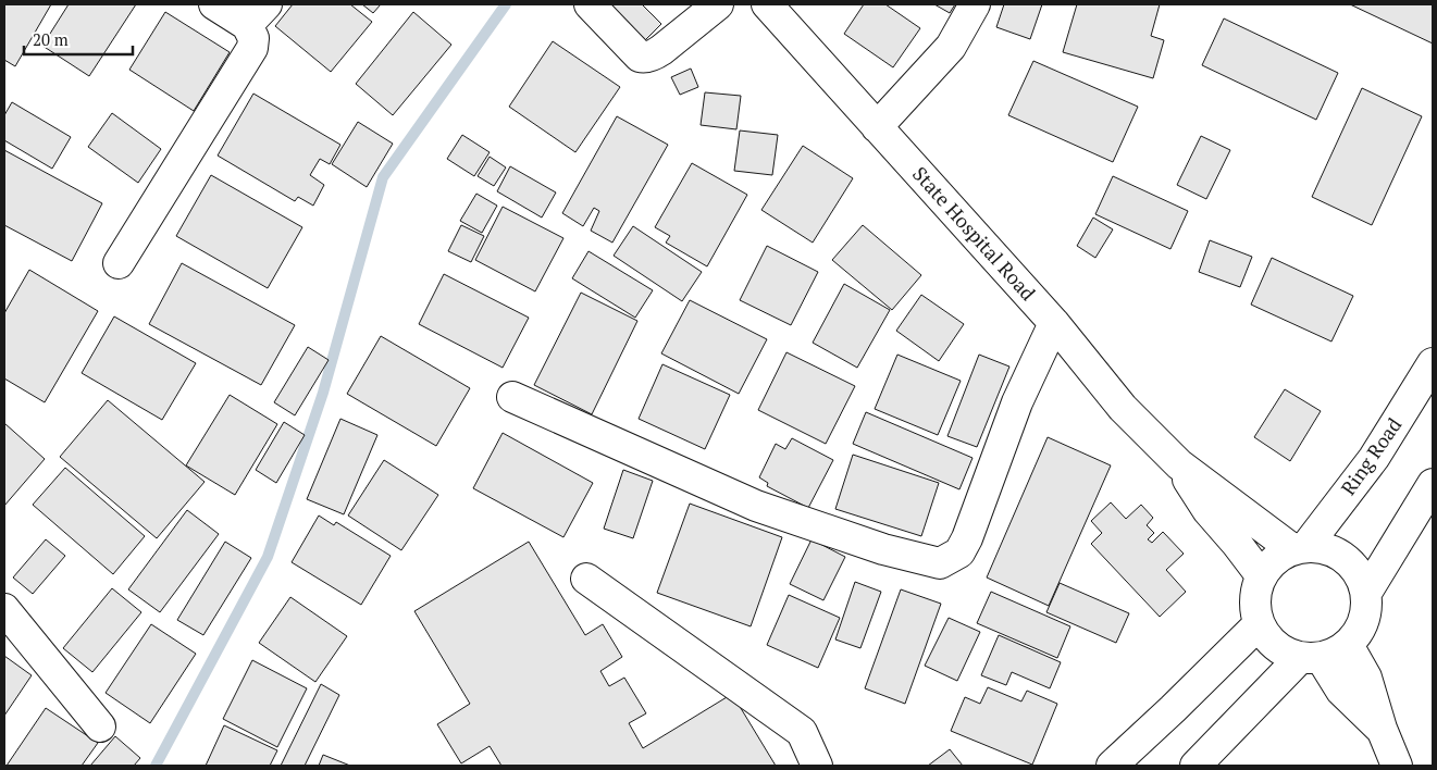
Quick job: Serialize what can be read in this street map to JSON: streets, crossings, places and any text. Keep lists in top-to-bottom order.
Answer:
{
  "streets": {
    "street": ["State Hospital Road", "Ring Road"]
  },
  "scale_bar": "20 m"
}
